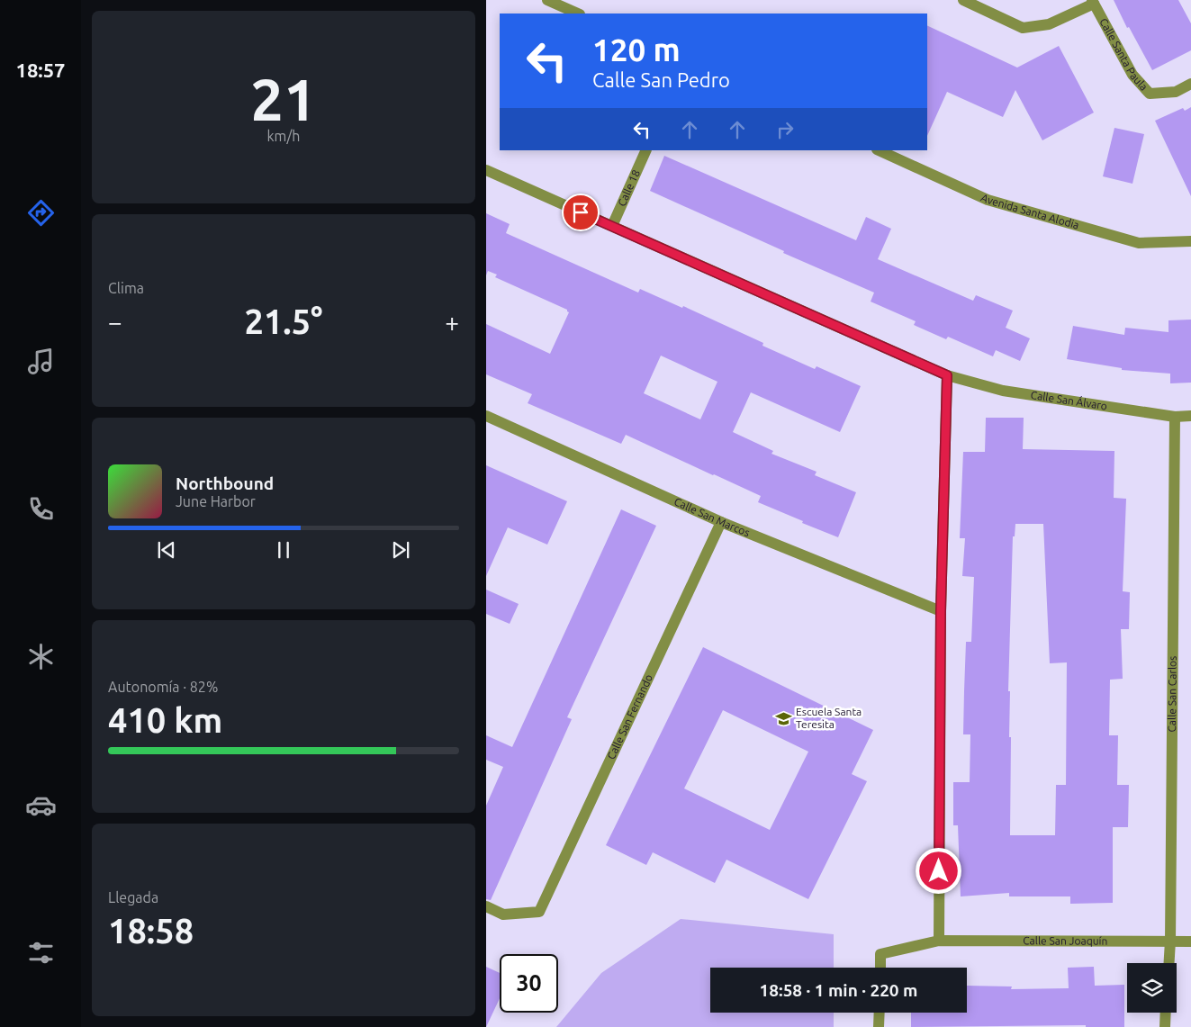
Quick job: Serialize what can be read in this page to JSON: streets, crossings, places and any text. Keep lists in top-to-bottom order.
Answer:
{
  "streets": {
    "street": [
      "Calle Santa Paula",
      "Calle 18",
      "Avenida Santa Alodia",
      "Calle San Álvaro",
      "Calle San Marcos",
      "Calle San Carlos",
      "Calle San Fernando",
      "Calle San Joaquín"
    ]
  },
  "crossings": [
    ["Calle 18", "Calle San Álvaro"],
    ["Calle San Álvaro", "Calle San Carlos"],
    ["Calle San Marcos", "Calle San Fernando"],
    ["Calle San Carlos", "Calle San Joaquín"]
  ],
  "places": {
    "school or university": ["Escuela Santa Teresita"]
  },
  "page": {
    "tabs": "18:57",
    "tile": [
      ["21", "km/h"],
      "Clima",
      ["Autonomía · 82%", "410 km"],
      ["Llegada", "18:58"]
    ],
    "turn": ["120 m", "Calle San Pedro"],
    "heat": ["−", "21.5°", "+"],
    "song": ["Northbound", "June Harbor"],
    "limit": "30",
    "trip": "18:58 · 1 min · 220 m"
  }
}
